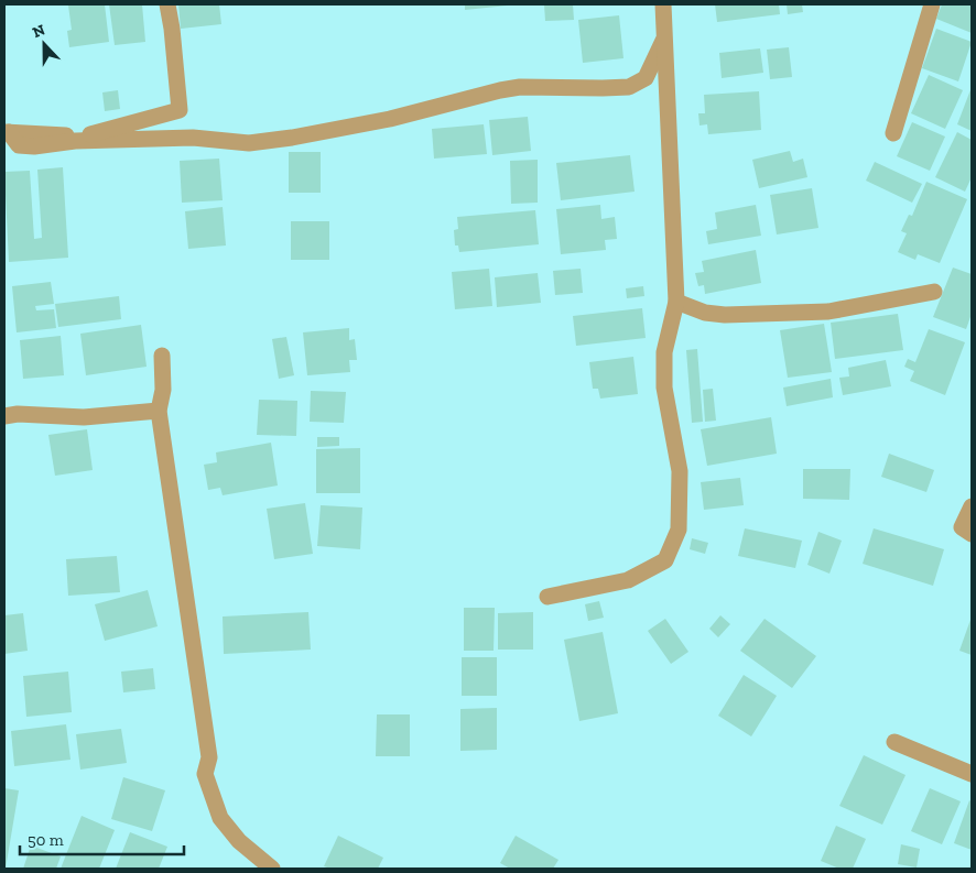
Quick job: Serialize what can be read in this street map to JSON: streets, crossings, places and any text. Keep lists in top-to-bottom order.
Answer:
{
  "scale_bar": "50 m",
  "north": "top"
}
